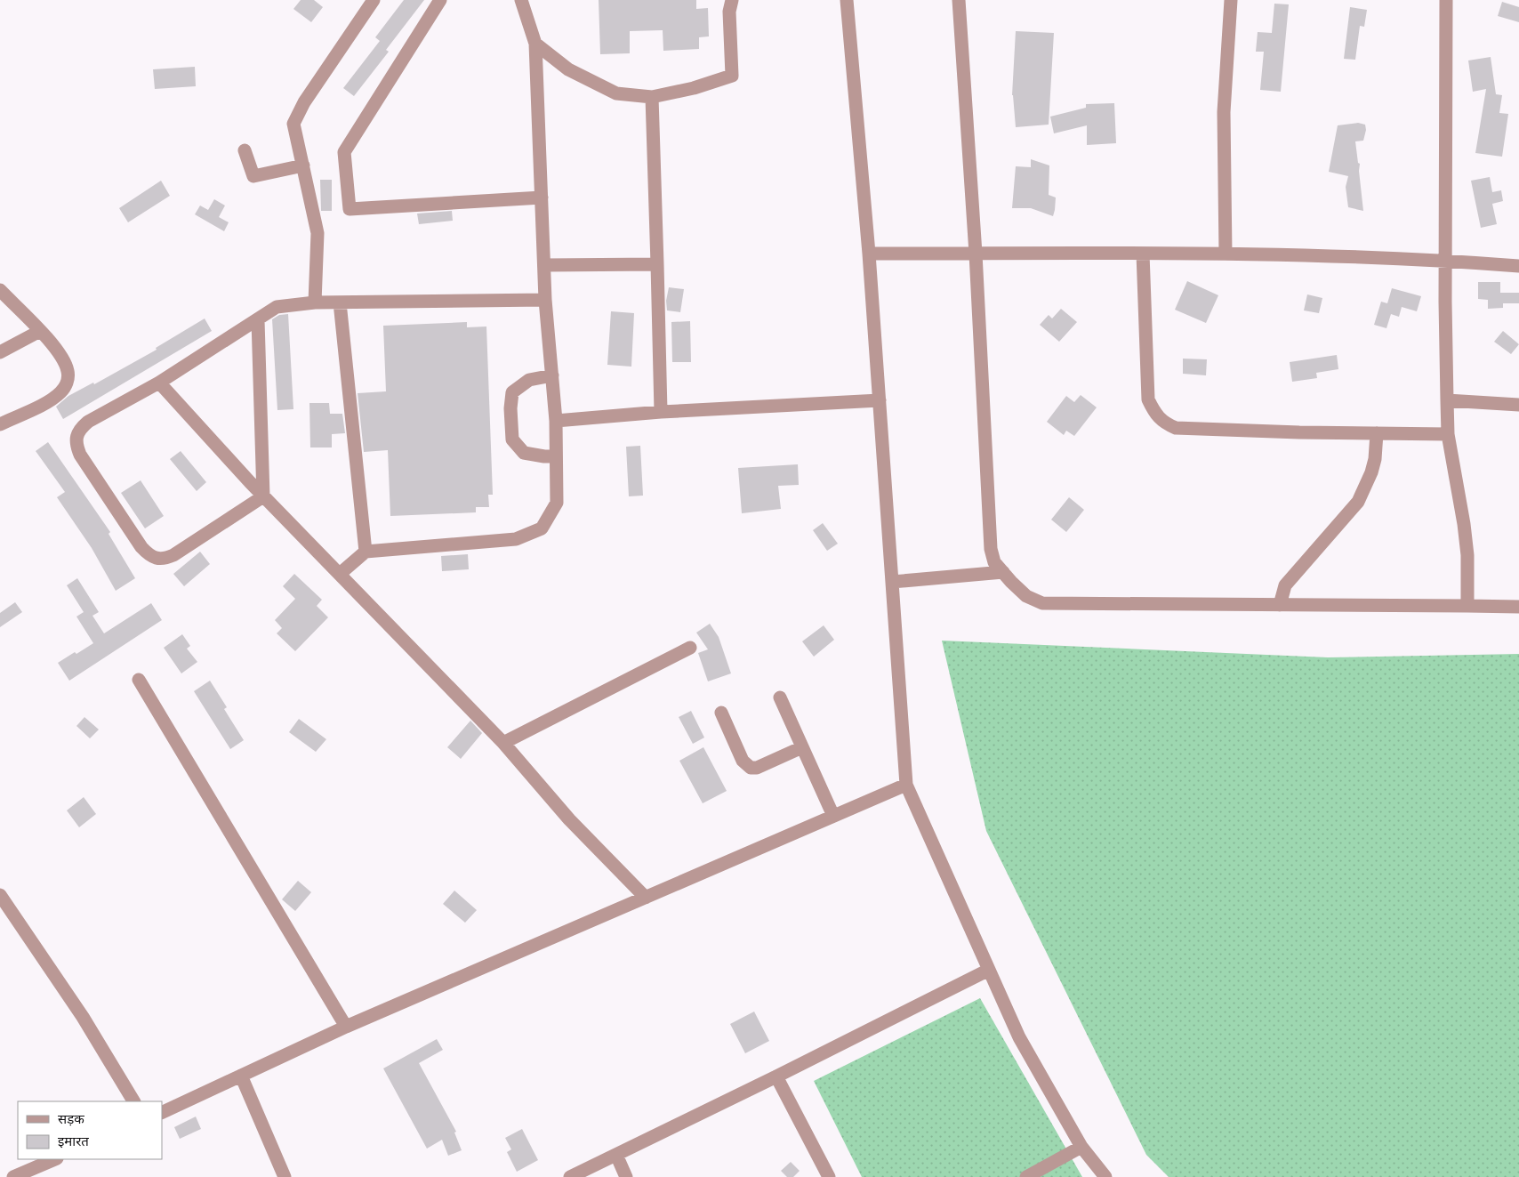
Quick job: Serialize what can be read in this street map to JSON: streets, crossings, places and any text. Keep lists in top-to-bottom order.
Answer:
{
  "legend": ["सड़क", "इमारत"]
}
